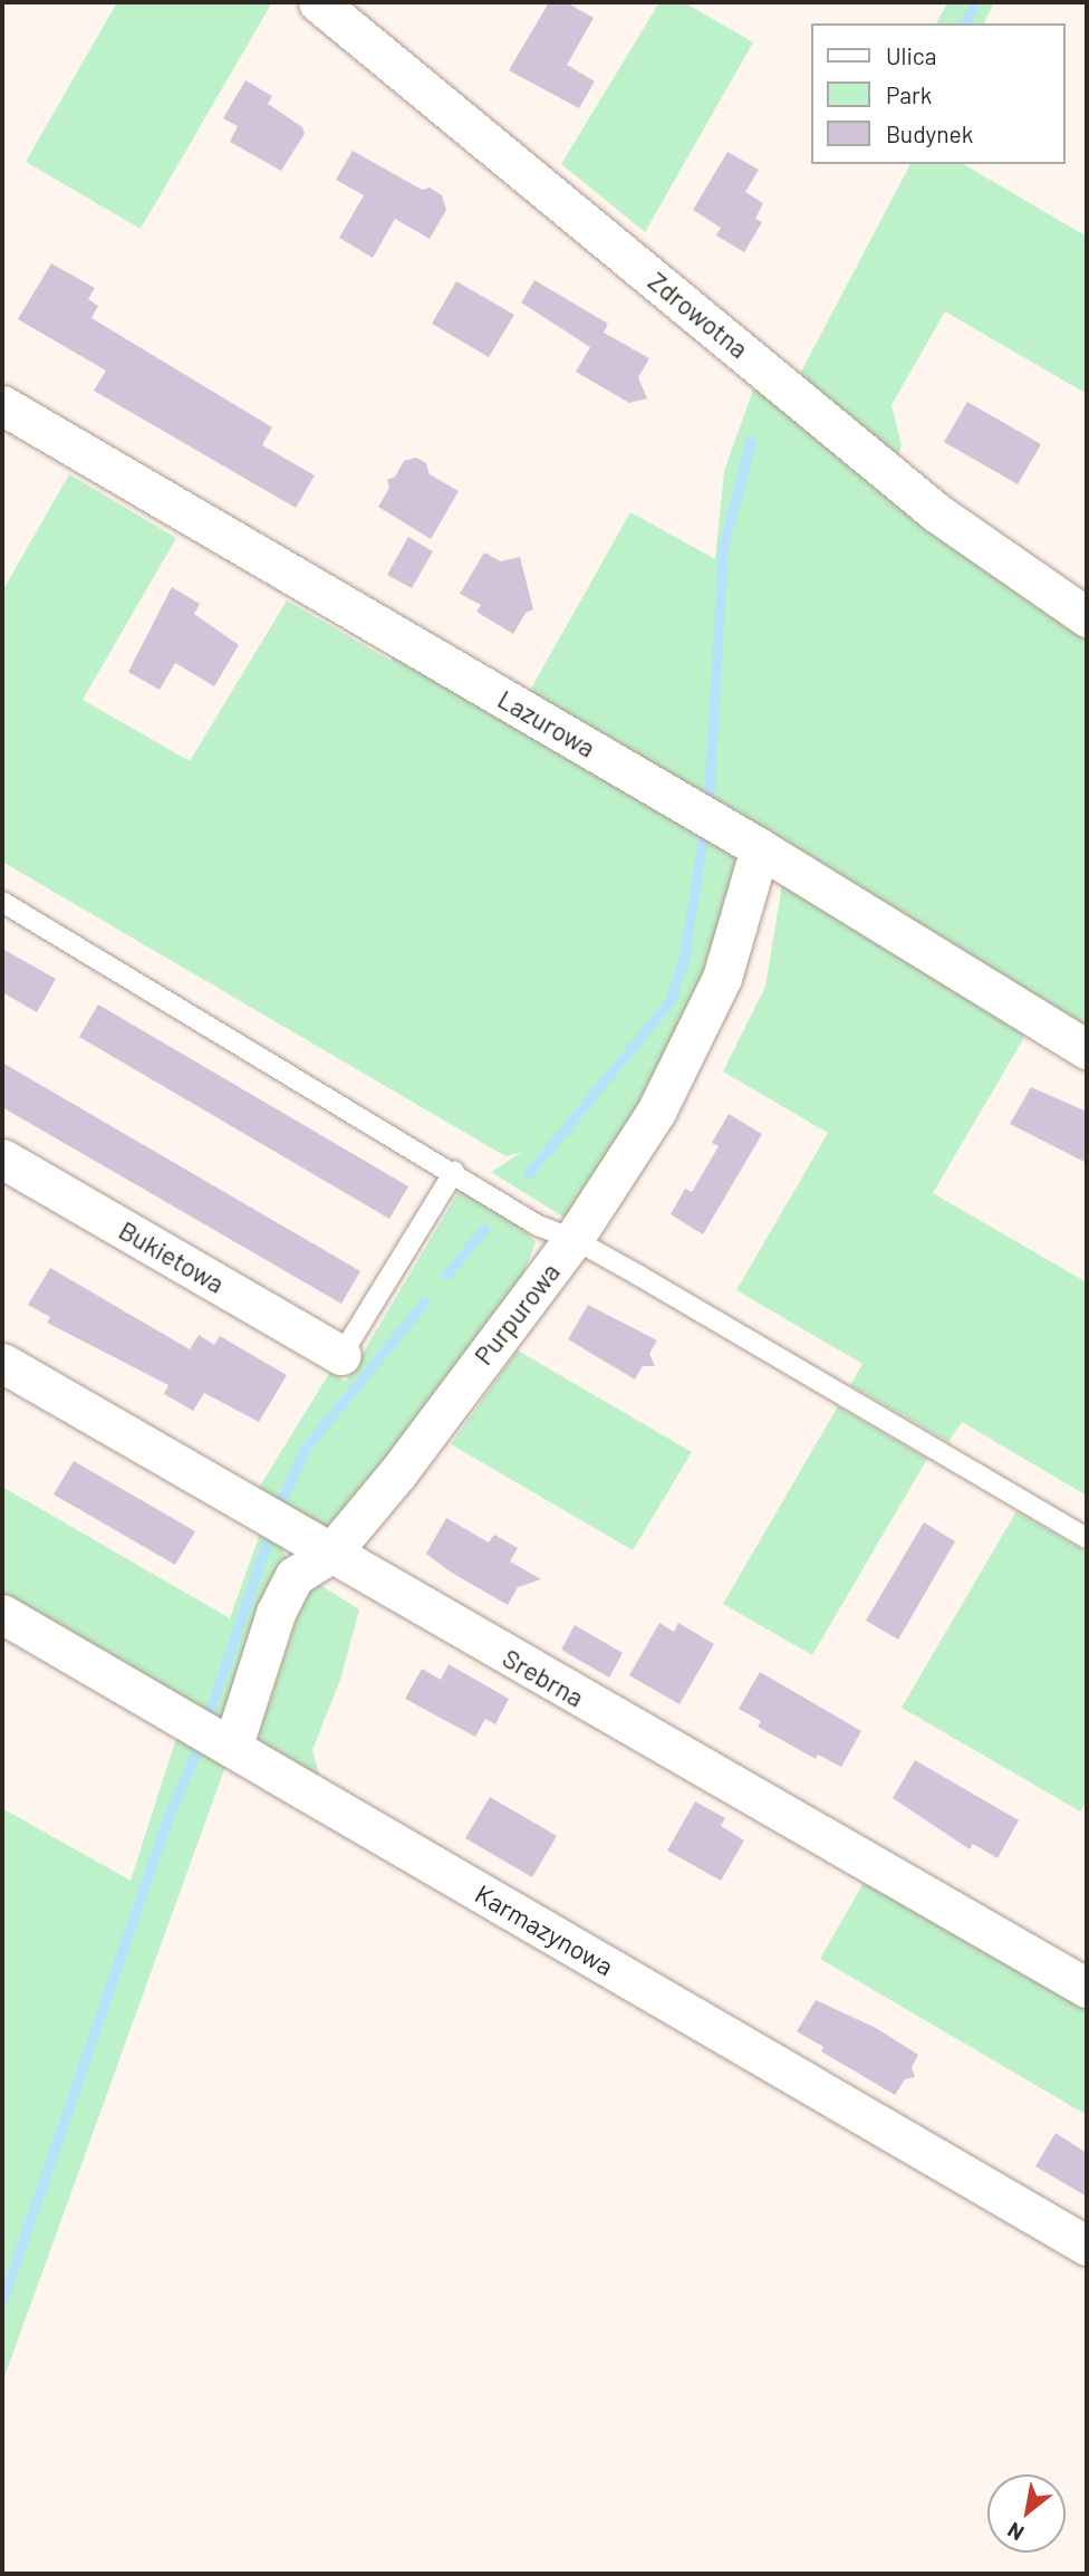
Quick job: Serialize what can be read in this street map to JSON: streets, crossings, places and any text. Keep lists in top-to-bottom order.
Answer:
{
  "streets": {
    "street": [
      "Zdrowotna",
      "Lazurowa",
      "Bukietowa",
      "Purpurowa",
      "Srebrna",
      "Karmazynowa"
    ]
  },
  "crossings": [
    ["Lazurowa", "Purpurowa"],
    ["Purpurowa", "Srebrna"],
    ["Purpurowa", "Karmazynowa"]
  ],
  "legend": ["Ulica", "Park", "Budynek"],
  "north": "bottom left"
}
